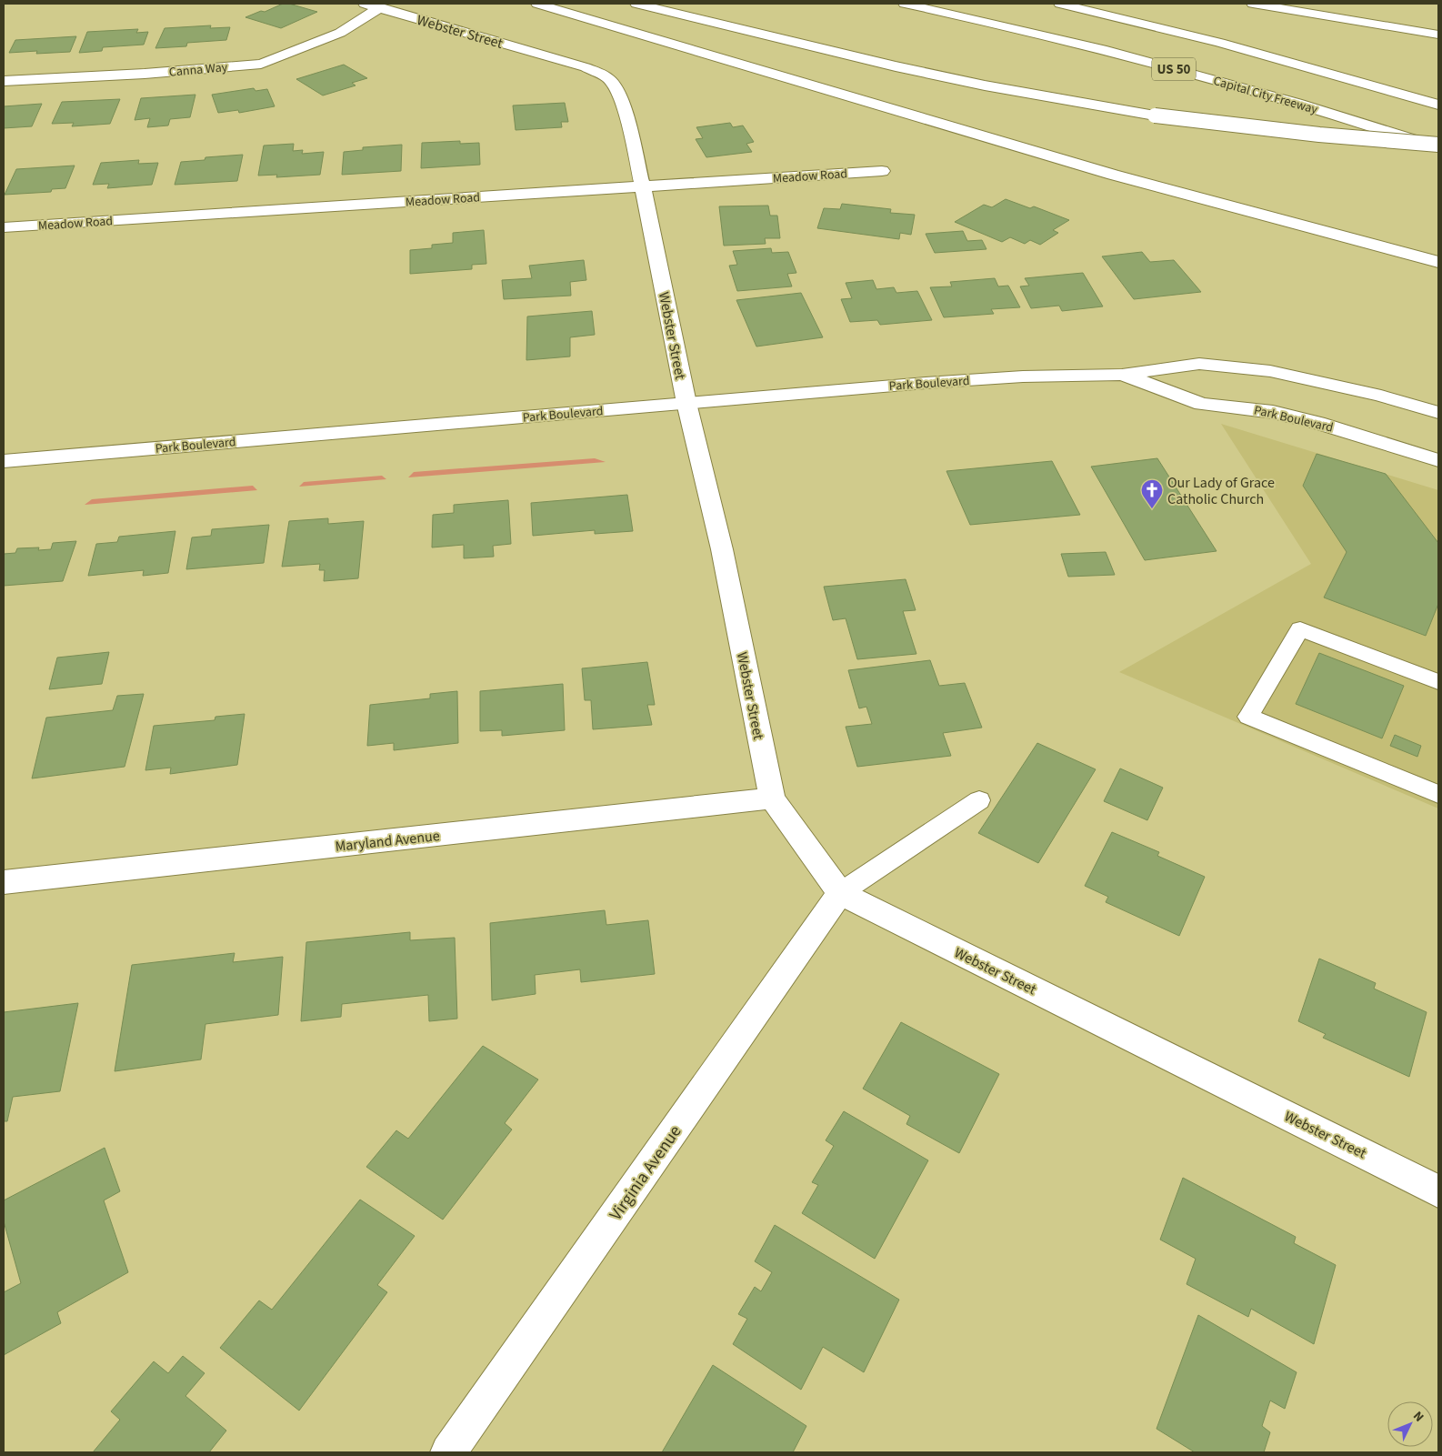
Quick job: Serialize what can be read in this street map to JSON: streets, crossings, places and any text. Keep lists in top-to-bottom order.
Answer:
{
  "streets": {
    "main road": [
      "Webster Street",
      "Canna Way",
      "US 50",
      "Capital City Freeway",
      "Meadow Road",
      "Park Boulevard",
      "Maryland Avenue",
      "Virginia Avenue"
    ]
  },
  "crossings": [
    ["Webster Street", "Canna Way"],
    ["Webster Street", "Meadow Road"],
    ["Webster Street", "Park Boulevard"],
    ["Webster Street", "Maryland Avenue"],
    ["Webster Street", "Virginia Avenue"]
  ],
  "places": {
    "church": ["Our Lady of Grace Catholic Church"]
  },
  "north": "top right"
}
